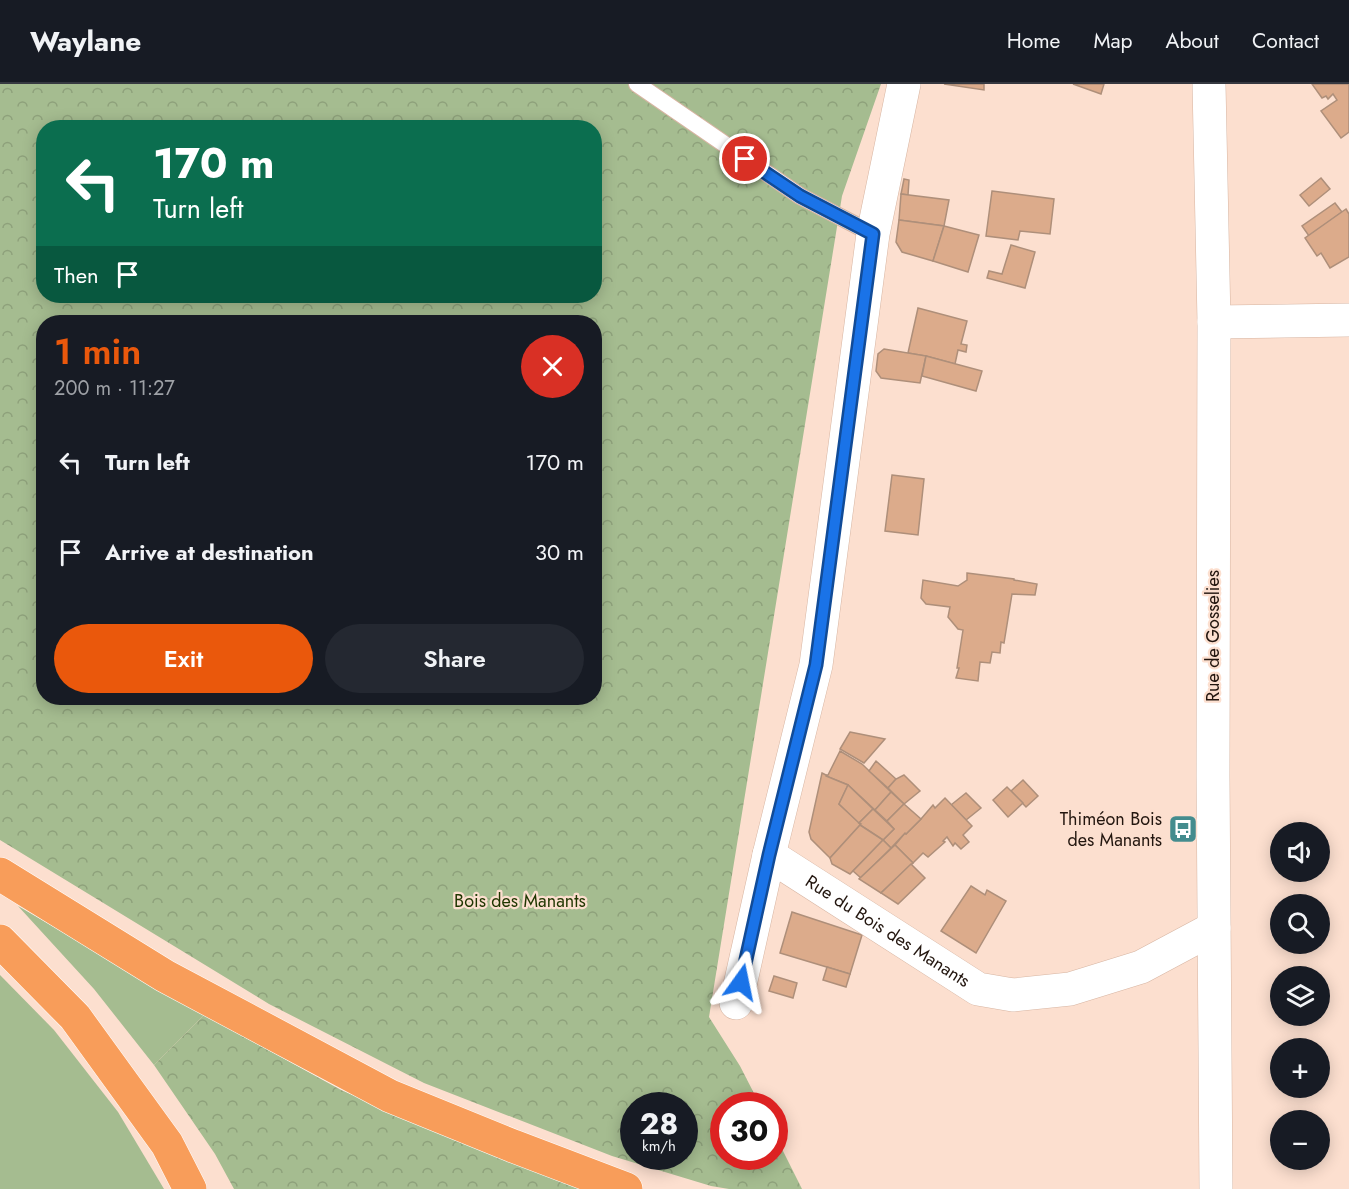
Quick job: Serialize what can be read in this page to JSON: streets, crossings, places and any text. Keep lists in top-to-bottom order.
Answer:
{
  "streets": {
    "street": ["Rue de Gosselies", "Rue du Bois des Manants"]
  },
  "crossings": [
    ["Rue de Gosselies", "Rue du Bois des Manants"]
  ],
  "parks": ["Bois des Manants"],
  "places": {
    "bus stop": ["Thiméon Bois des Manants"]
  },
  "page": {
    "header": "Waylane",
    "nav": [
      "Home",
      "Map",
      "About",
      "Contact"
    ],
    "turn": ["170 m", "Turn left"],
    "then": "Then",
    "heading": ["1 min", "200 m · 11:27"],
    "list": [
      {
        "name": "Turn left",
        "value": "170 m"
      },
      {
        "name": "Arrive at destination",
        "value": "30 m"
      }
    ],
    "buttons": ["Exit", "Share"],
    "map_buttons": ["+", "−"],
    "speed": "28 km/h",
    "limit": "30"
  }
}
